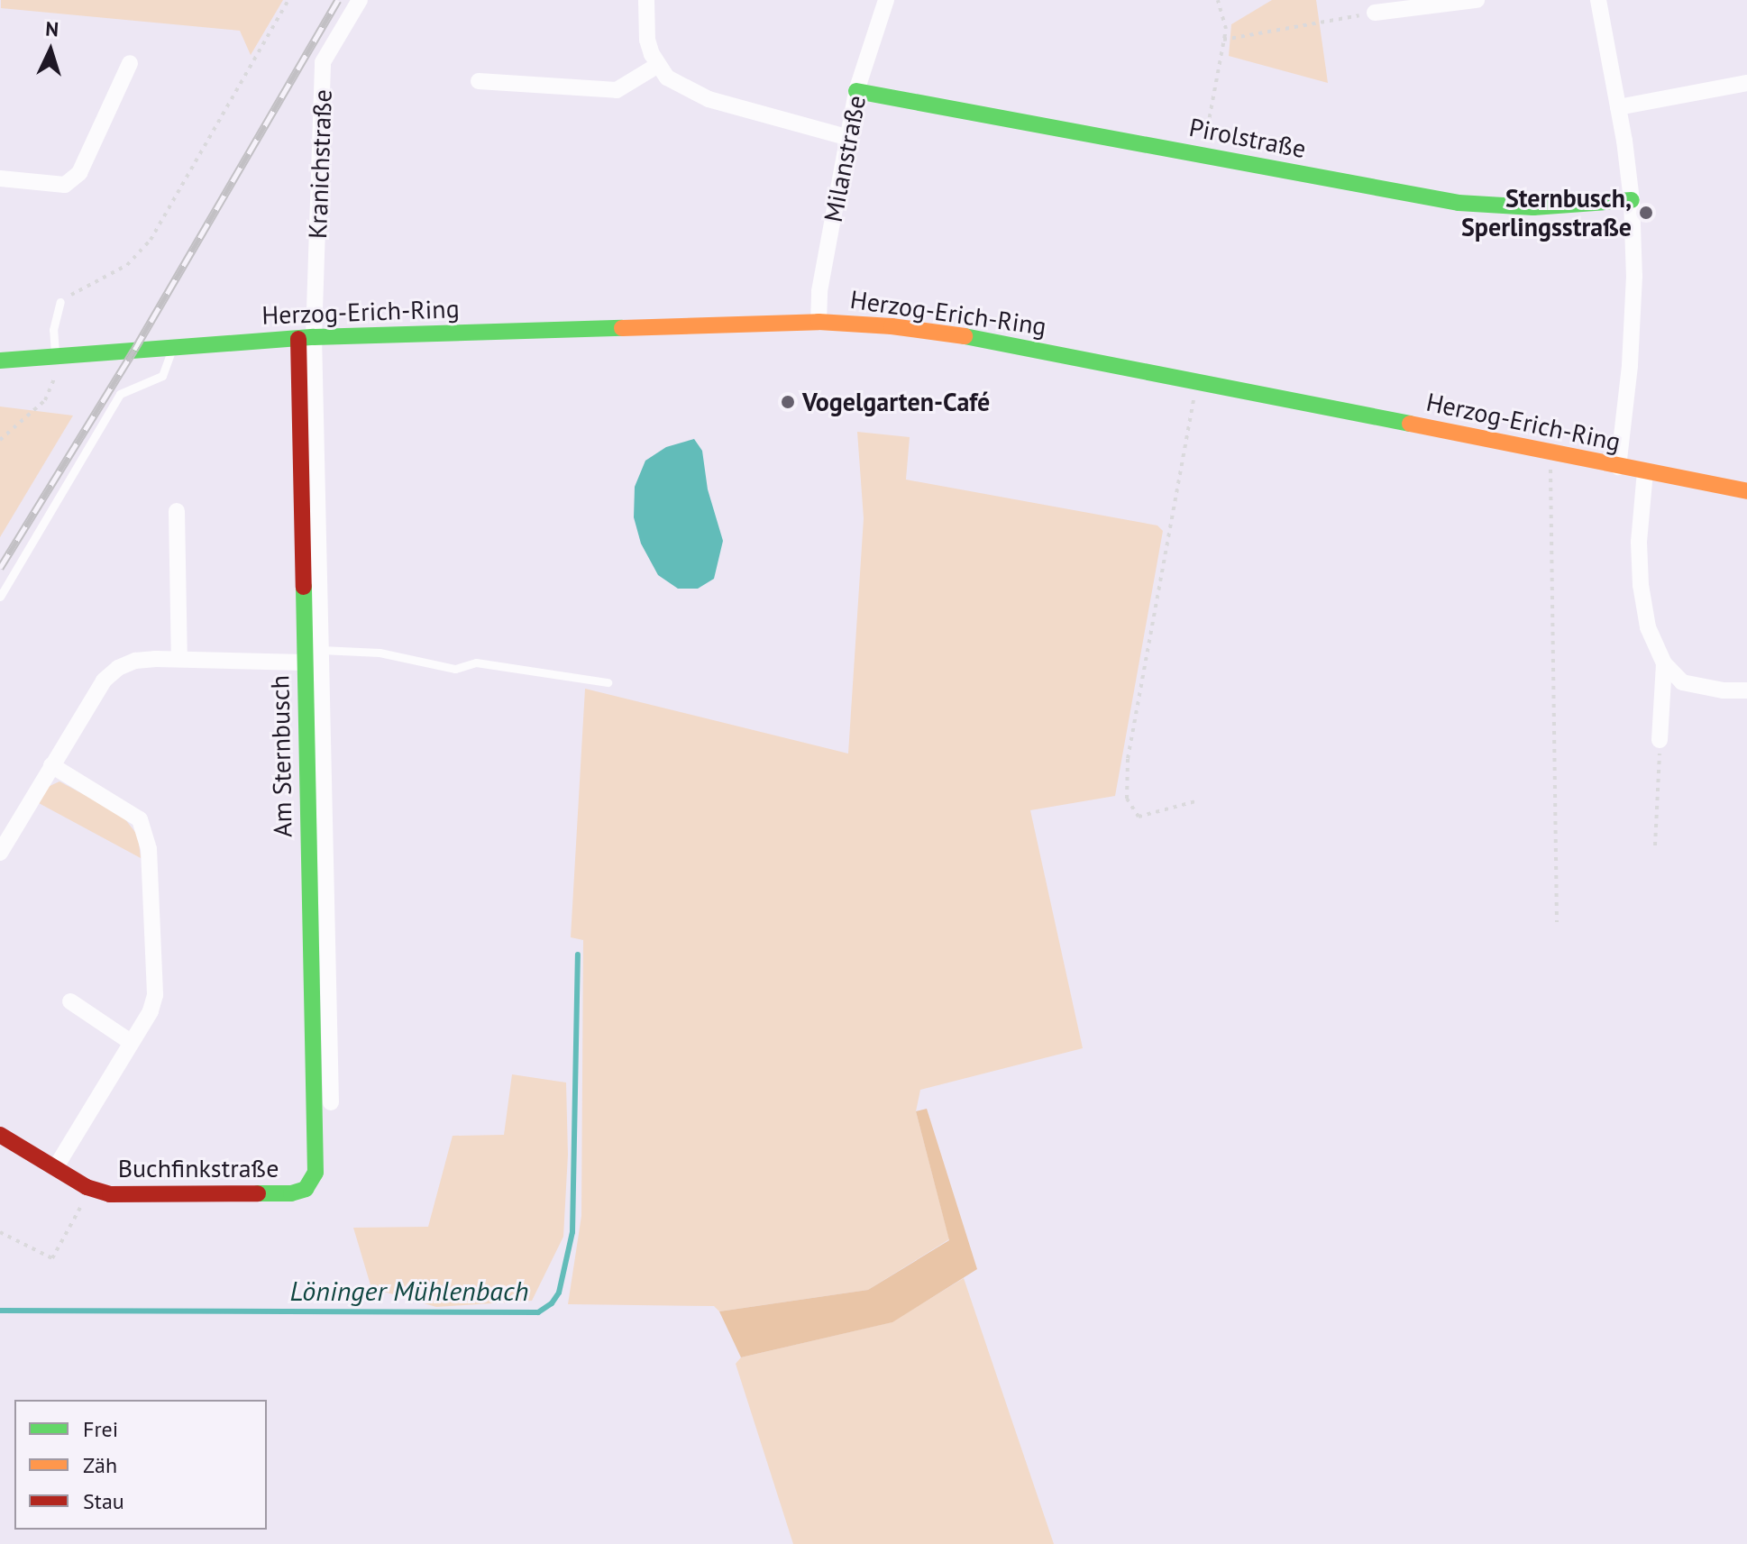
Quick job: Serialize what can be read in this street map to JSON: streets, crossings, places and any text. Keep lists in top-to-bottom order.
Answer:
{
  "streets": {
    "street": [
      "Pirolstraße",
      "Milanstraße",
      "Kranichstraße",
      "Herzog-Erich-Ring",
      "Am Sternbusch",
      "Buchfinkstraße"
    ]
  },
  "crossings": [
    ["Pirolstraße", "Milanstraße"],
    ["Milanstraße", "Herzog-Erich-Ring"],
    ["Kranichstraße", "Herzog-Erich-Ring"],
    ["Kranichstraße", "Am Sternbusch"],
    ["Herzog-Erich-Ring", "Am Sternbusch"],
    ["Am Sternbusch", "Buchfinkstraße"]
  ],
  "water": ["Löninger Mühlenbach"],
  "places": ["Sternbusch, Sperlingsstraße", "Vogelgarten-Café"],
  "legend": ["Frei", "Zäh", "Stau"],
  "north": "top"
}
